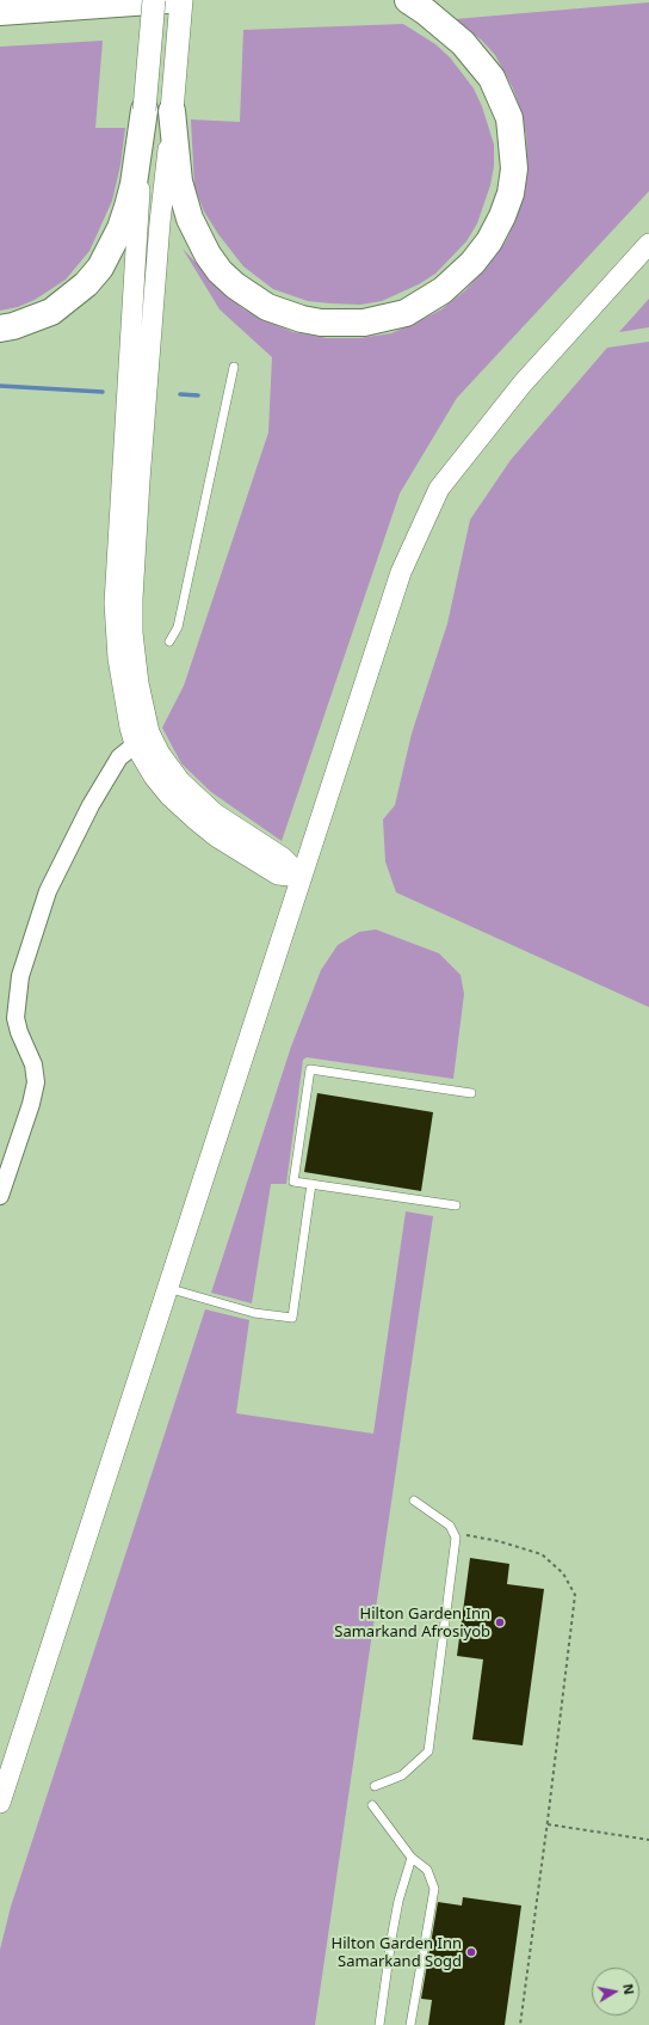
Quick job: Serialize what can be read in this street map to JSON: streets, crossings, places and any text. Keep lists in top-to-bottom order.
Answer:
{
  "places": ["Hilton Garden Inn Samarkand Afrosiyob", "Hilton Garden Inn Samarkand Sogd"],
  "north": "right"
}
